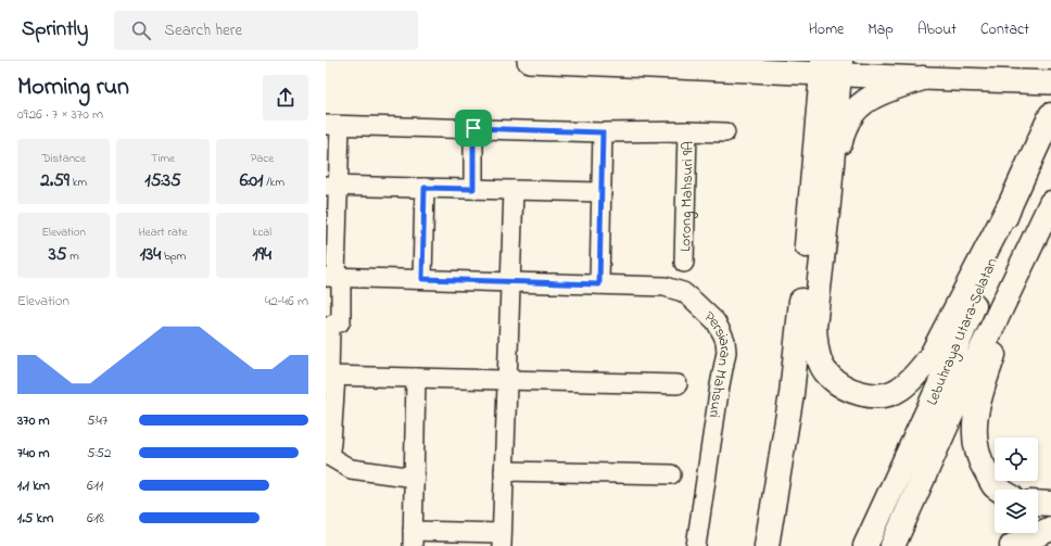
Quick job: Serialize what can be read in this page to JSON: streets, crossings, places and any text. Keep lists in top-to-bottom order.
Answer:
{
  "streets": {
    "highway": ["Lebuhraya Utara–Selatan"],
    "street": ["Lorong Mahsuri 9A", "Persiaran Mahsuri"]
  },
  "page": {
    "header": "Sprintly",
    "search": "Search here",
    "nav": [
      "Home",
      "Map",
      "About",
      "Contact"
    ],
    "heading": ["Morning run", "09:26 · 7 × 370 m"],
    "stats": [
      ["Distance", "2.59 km"],
      ["Time", "15:35"],
      ["Pace", "6:01 /km"],
      ["Elevation", "35 m"],
      ["Heart rate", "134 bpm"],
      ["kcal", "194"]
    ],
    "chart": ["Elevation", "42–46 m"],
    "list": [
      {
        "name": "370 m",
        "note": "5:47"
      },
      {
        "name": "740 m",
        "note": "5:52"
      },
      {
        "name": "1.1 km",
        "note": "6:11"
      },
      {
        "name": "1.5 km",
        "note": "6:18"
      }
    ]
  }
}
